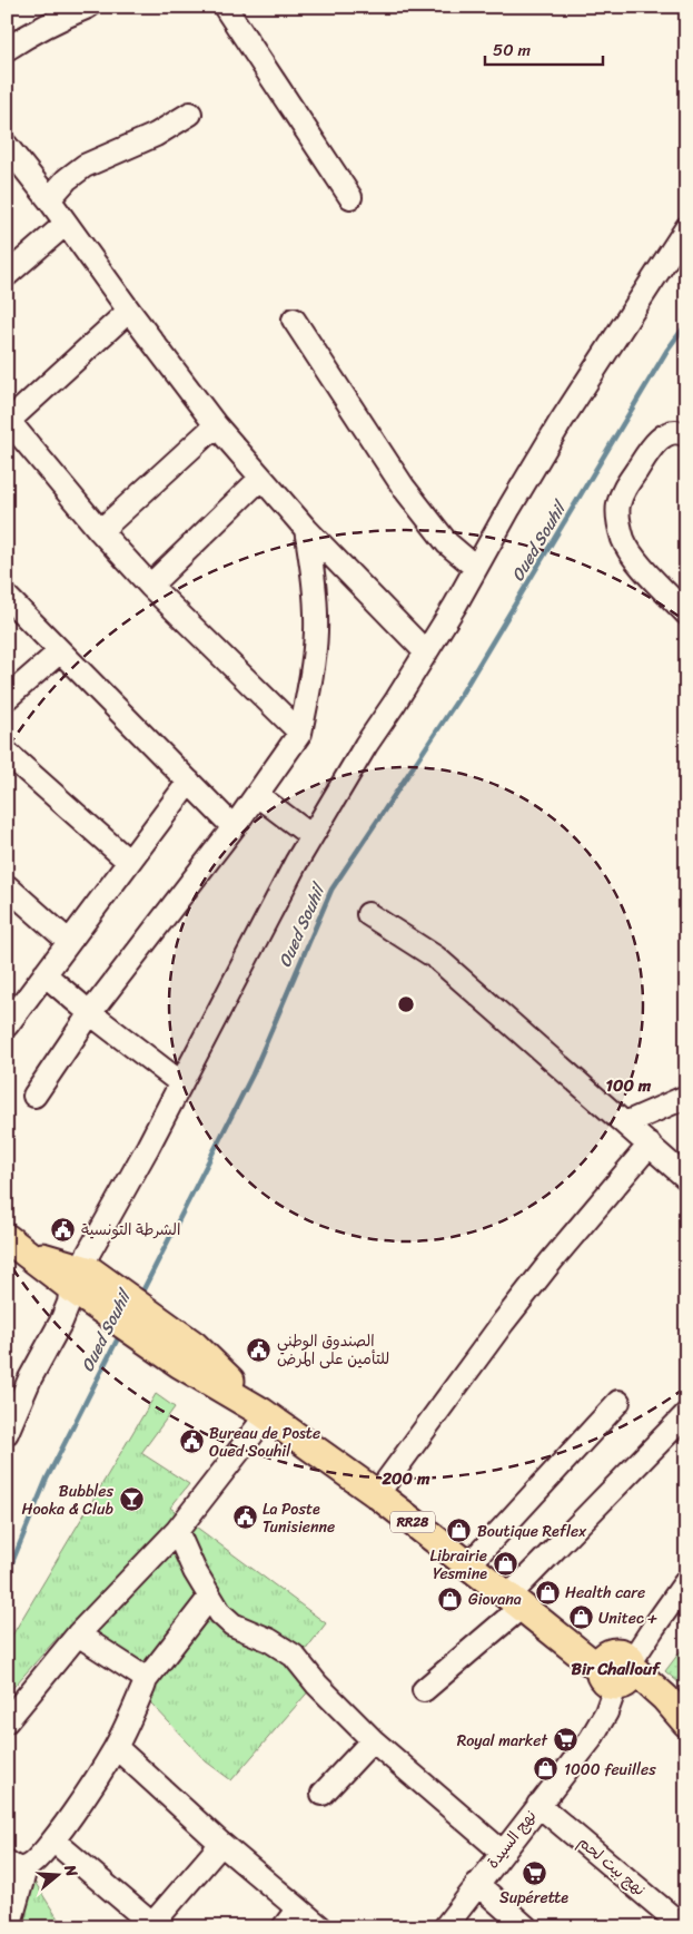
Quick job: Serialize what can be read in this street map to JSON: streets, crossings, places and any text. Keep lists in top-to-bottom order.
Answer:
{
  "streets": {
    "main road": ["RR28"],
    "street": ["نهج السيدة", "نهج بيت لحم"]
  },
  "crossings": [
    ["RR28", "نهج السيدة"],
    ["نهج السيدة", "نهج بيت لحم"]
  ],
  "districts": ["Bir Challouf"],
  "water": ["Oued Souhil"],
  "places": {
    "public building": [
      "الشرطة التونسية",
      "الصندوق الوطني للتأمين على المرض",
      "Bureau de Poste Oued Souhil",
      "La Poste Tunisienne"
    ],
    "bar": ["Bubbles Hooka & Club"],
    "shop": [
      "Boutique Reflex",
      "Librairie Yesmine",
      "Health care",
      "Giovana",
      "Unitec +",
      "1000 feuilles"
    ],
    "supermarket": ["Royal market", "Supérette"]
  },
  "scale_bar": "50 m",
  "north": "right",
  "rings": ["100 m", "200 m"]
}
